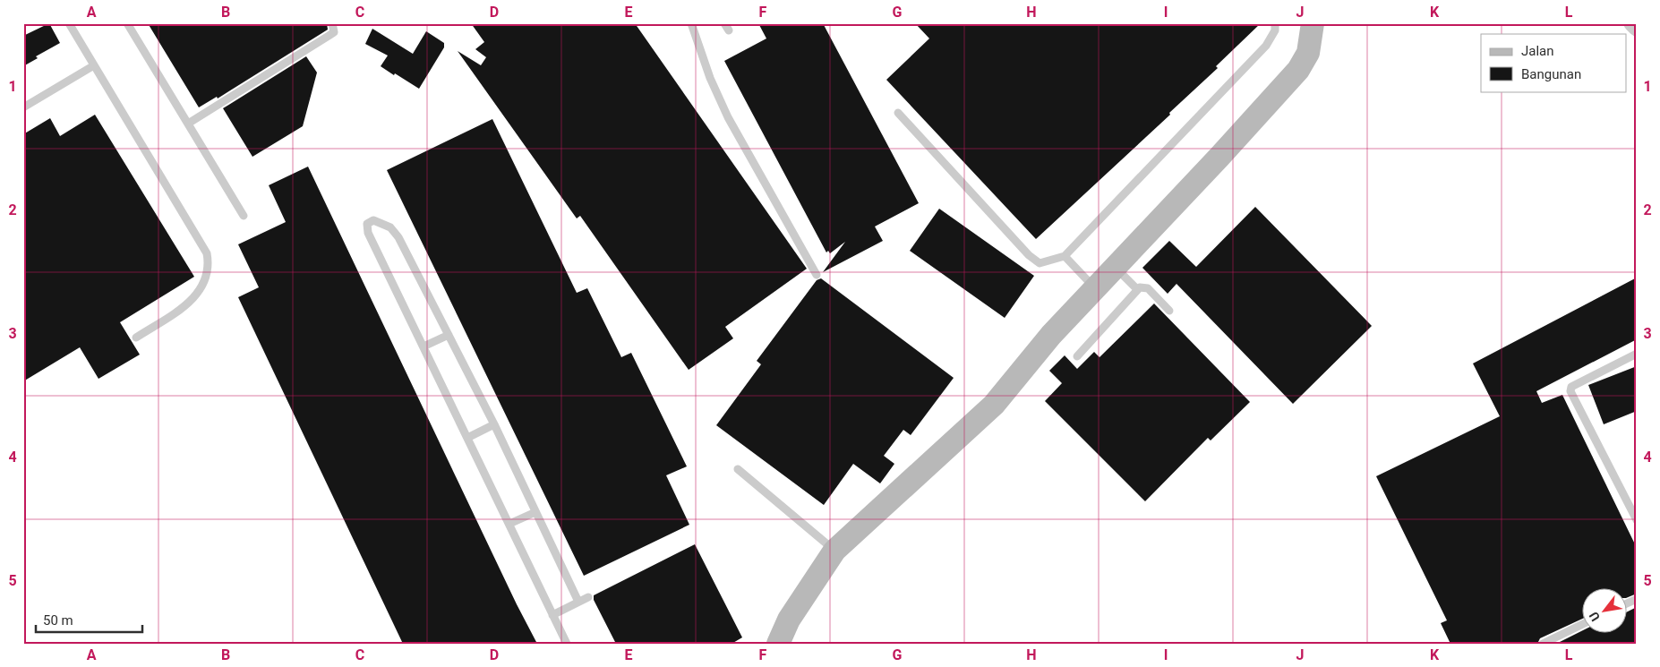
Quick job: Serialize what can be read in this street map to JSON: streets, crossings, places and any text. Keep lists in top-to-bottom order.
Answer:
{
  "legend": ["Jalan", "Bangunan"],
  "scale_bar": "50 m",
  "north": "bottom left",
  "grid": {
    "columns": [
      "A",
      "B",
      "C",
      "D",
      "E",
      "F",
      "G",
      "H",
      "I",
      "J",
      "K",
      "L"
    ],
    "rows": [
      "1",
      "2",
      "3",
      "4",
      "5"
    ]
  }
}
